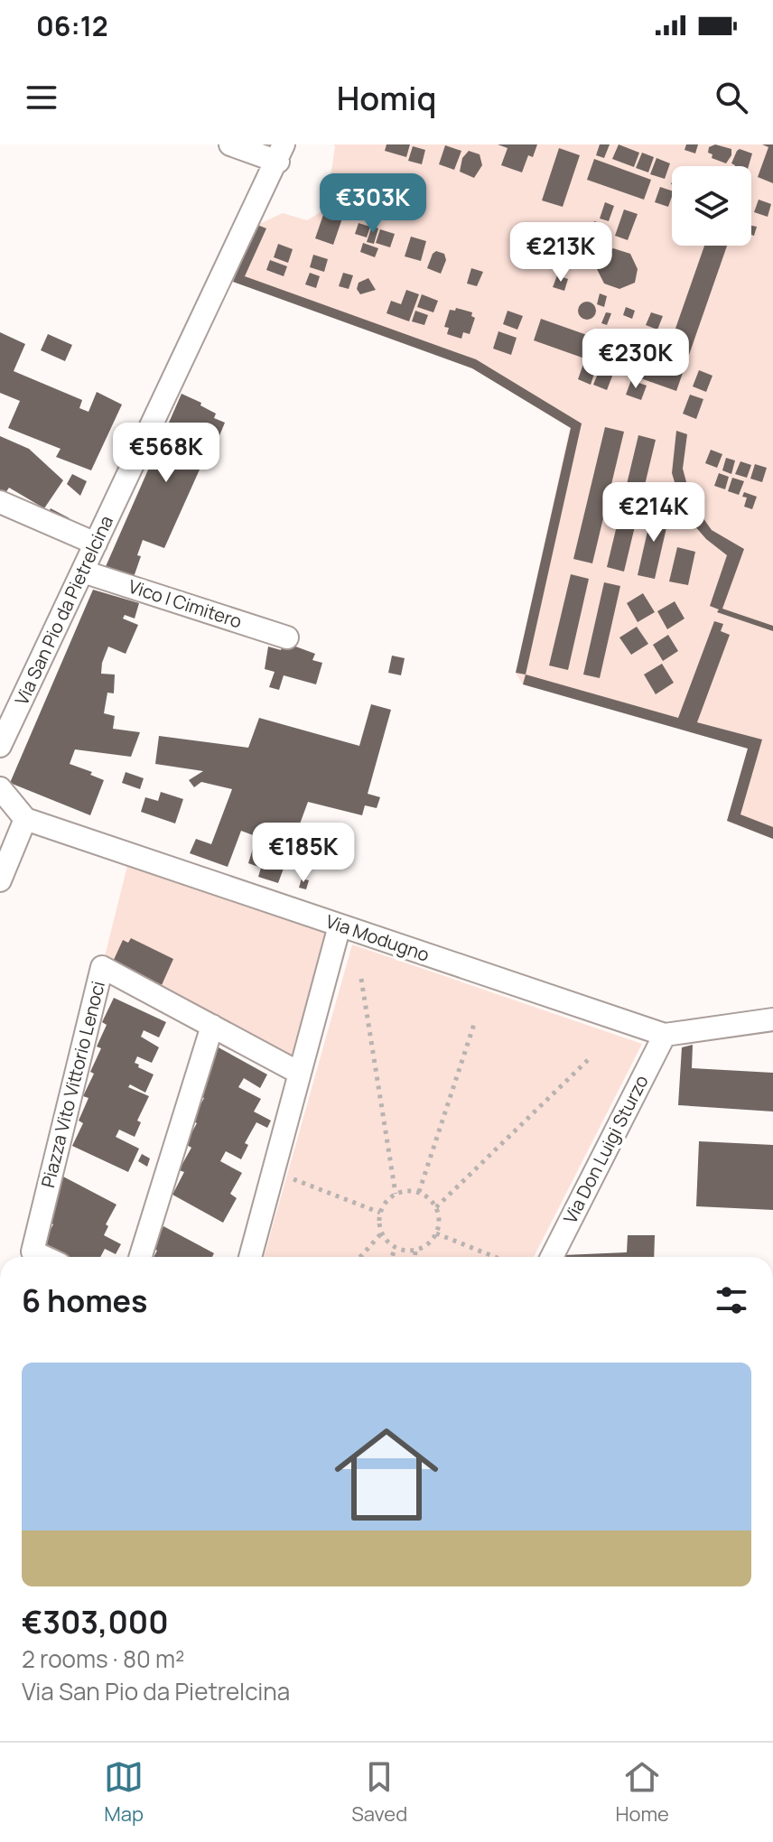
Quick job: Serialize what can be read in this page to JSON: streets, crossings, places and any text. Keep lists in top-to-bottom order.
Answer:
{
  "streets": {
    "street": [
      "Vico I Cimitero",
      "Via San Pio da Pietrelcina",
      "Via Modugno",
      "Piazza Vito Vittorio Lenoci",
      "Via Don Luigi Sturzo"
    ]
  },
  "crossings": [
    ["Vico I Cimitero", "Via San Pio da Pietrelcina"],
    ["Via Modugno", "Via Don Luigi Sturzo"]
  ],
  "page": {
    "status": "06:12",
    "header": "Homiq",
    "price": [
      "€303K",
      "€213K",
      "€230K",
      "€568K",
      "€214K",
      "€185K"
    ],
    "heading": "6 homes",
    "list": [
      {
        "name": "€303,000",
        "note": "2 rooms · 80 m² · Via San Pio da Pietrelcina"
      }
    ],
    "tabs": ["Map", "Saved", "Home"]
  }
}
